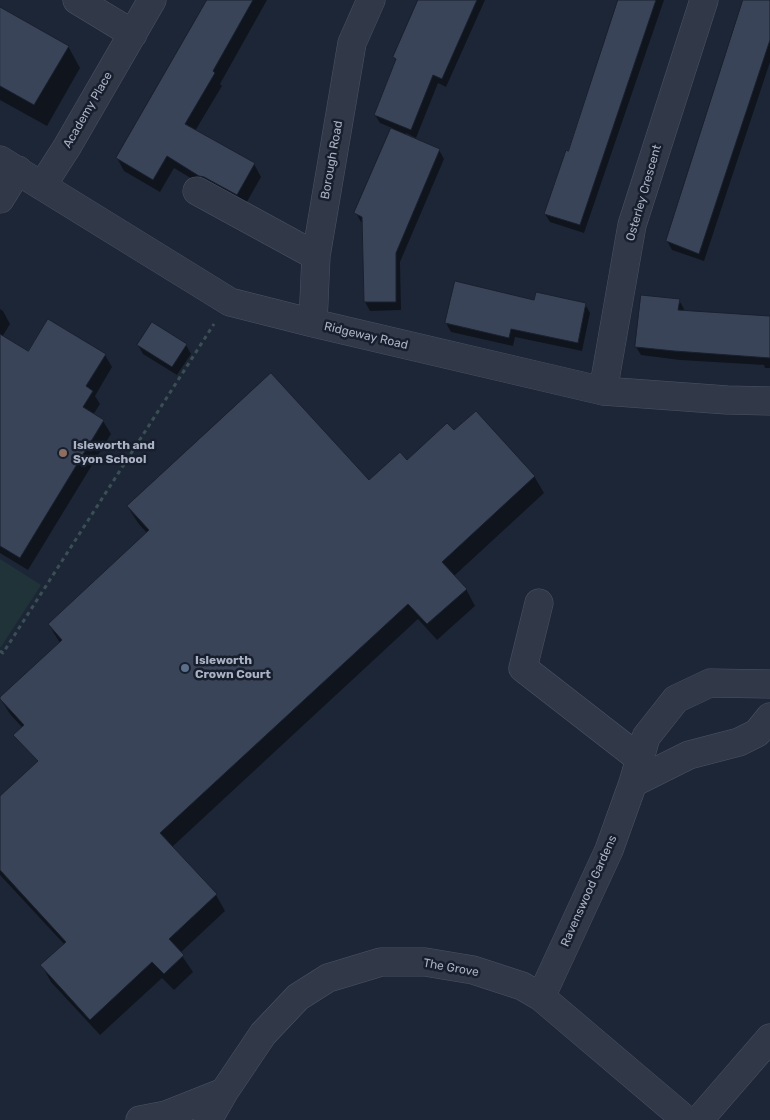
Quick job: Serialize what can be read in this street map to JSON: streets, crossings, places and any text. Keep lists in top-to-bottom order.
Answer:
{
  "streets": {
    "street": [
      "Academy Place",
      "Borough Road",
      "Osterley Crescent",
      "Ridgeway Road",
      "Ravenswood Gardens",
      "The Grove"
    ]
  },
  "crossings": [
    ["Academy Place", "Ridgeway Road"],
    ["Borough Road", "Ridgeway Road"],
    ["Osterley Crescent", "Ridgeway Road"],
    ["Ravenswood Gardens", "The Grove"]
  ],
  "places": ["Isleworth and Syon School", "Isleworth Crown Court"]
}
